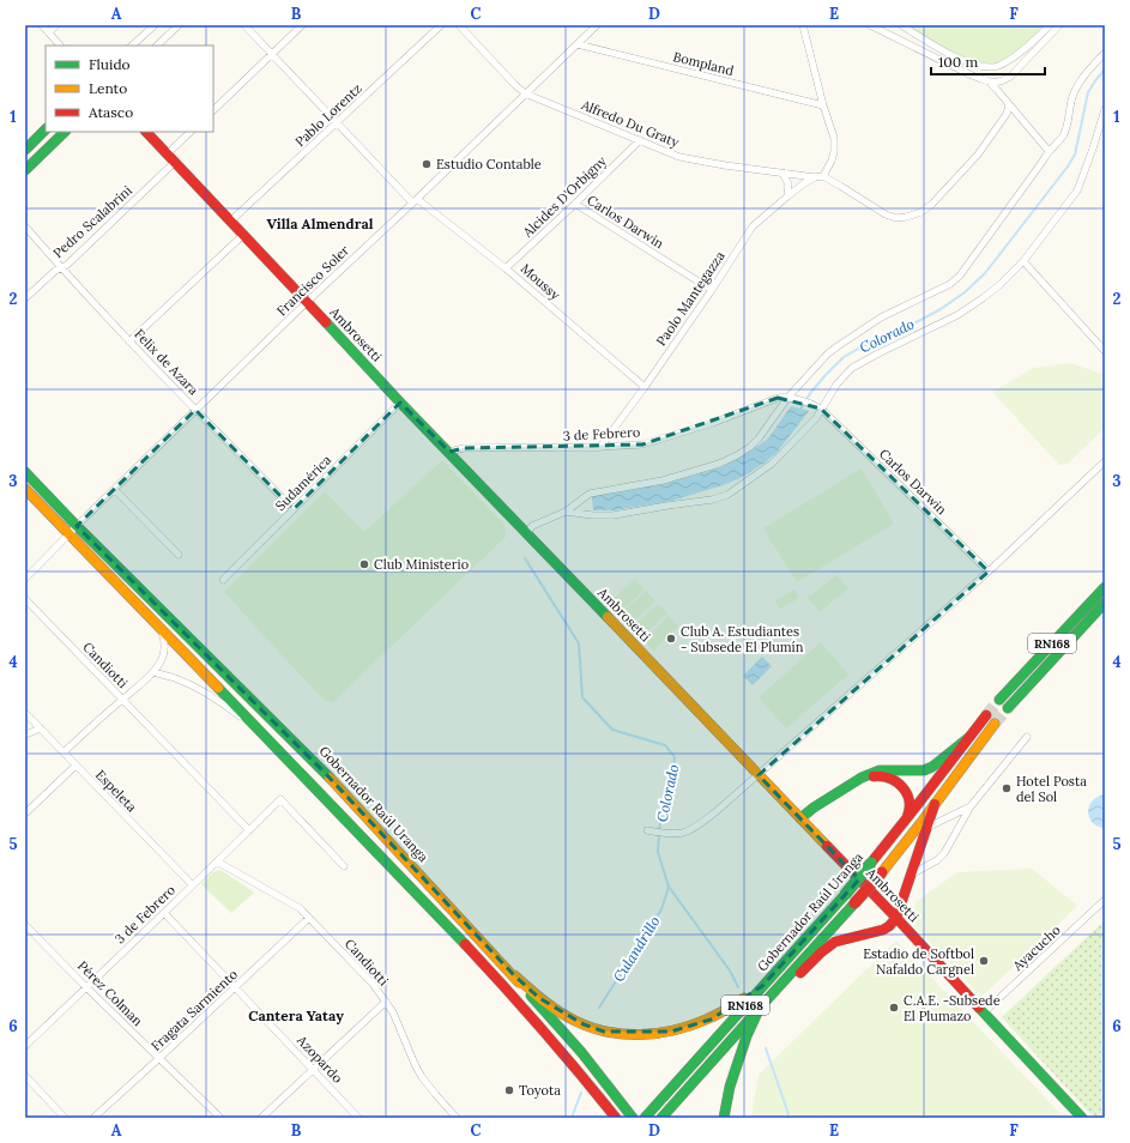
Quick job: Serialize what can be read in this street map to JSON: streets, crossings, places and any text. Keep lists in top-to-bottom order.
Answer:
{
  "streets": {
    "main road": ["Ambrosetti", "RN168", "Gobernador Raúl Uranga"],
    "street": [
      "Bompland",
      "Pablo Lorentz",
      "Alfredo Du Graty",
      "Alcides D'Orbigny",
      "Pedro Scalabrini",
      "Carlos Darwin",
      "Francisco Soler",
      "Moussy",
      "Paolo Mantegazza",
      "Felix de Azara",
      "3 de Febrero",
      "Sudamérica",
      "Candiotti",
      "Espeleta",
      "Ayacucho",
      "Pérez Colman",
      "Fragata Sarmiento",
      "Azopardo"
    ]
  },
  "crossings": [
    ["Bompland", "Francisco Soler"],
    ["Bompland", "Paolo Mantegazza"],
    ["Pablo Lorentz", "Moussy"],
    ["Pablo Lorentz", "Ambrosetti"],
    ["Alfredo Du Graty", "Alcides D'Orbigny"],
    ["Alfredo Du Graty", "Francisco Soler"],
    ["Alfredo Du Graty", "Paolo Mantegazza"],
    ["Alcides D'Orbigny", "Carlos Darwin"],
    ["Alcides D'Orbigny", "Moussy"],
    ["Pedro Scalabrini", "Ambrosetti"],
    ["Pedro Scalabrini", "Felix de Azara"],
    ["Carlos Darwin", "Paolo Mantegazza"],
    ["Francisco Soler", "Moussy"],
    ["Francisco Soler", "Ambrosetti"],
    ["Francisco Soler", "Felix de Azara"],
    ["Francisco Soler", "Gobernador Raúl Uranga"],
    ["Moussy", "Paolo Mantegazza"],
    ["Paolo Mantegazza", "3 de Febrero"],
    ["Ambrosetti", "3 de Febrero"],
    ["Ambrosetti", "Sudamérica"],
    ["Ambrosetti", "Ayacucho"],
    ["Felix de Azara", "Sudamérica"],
    ["3 de Febrero", "Candiotti"],
    ["3 de Febrero", "Espeleta"],
    ["3 de Febrero", "Pérez Colman"],
    ["3 de Febrero", "Azopardo"],
    ["Candiotti", "Fragata Sarmiento"],
    ["Pérez Colman", "Fragata Sarmiento"],
    ["Fragata Sarmiento", "Azopardo"]
  ],
  "districts": ["Villa Almendral", "Cantera Yatay"],
  "water": ["Colorado", "Culandrillo"],
  "places": [
    "Estudio Contable",
    "Club Ministerio",
    "Club A. Estudiantes - Subsede El Plumín",
    "Hotel Posta del Sol",
    "Estadio de Softbol Nafaldo Cargnel",
    "C.A.E. -Subsede El Plumazo",
    "Toyota"
  ],
  "legend": ["Fluido", "Lento", "Atasco"],
  "scale_bar": "100 m",
  "grid": {
    "columns": [
      "A",
      "B",
      "C",
      "D",
      "E",
      "F"
    ],
    "rows": [
      "1",
      "2",
      "3",
      "4",
      "5",
      "6"
    ]
  }
}
